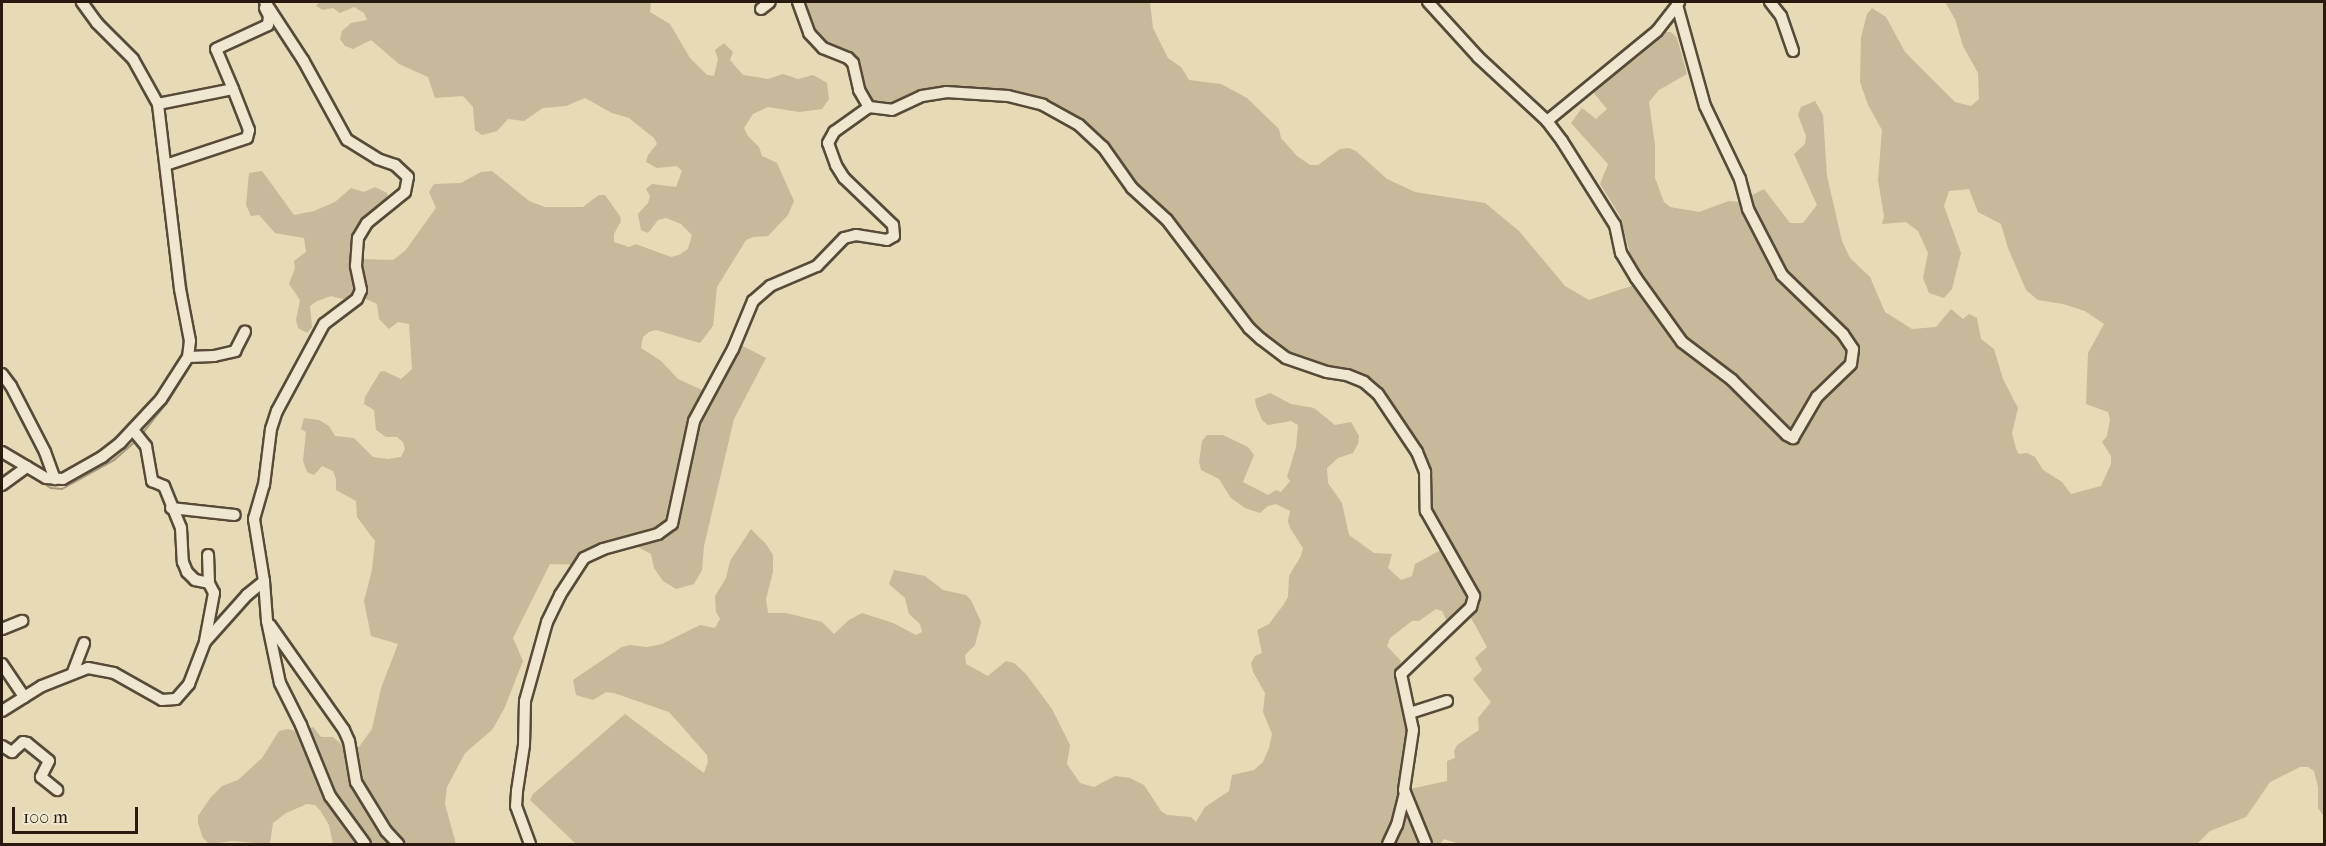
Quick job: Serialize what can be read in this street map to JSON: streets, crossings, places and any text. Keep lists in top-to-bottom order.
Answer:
{
  "scale_bar": "100 m"
}
